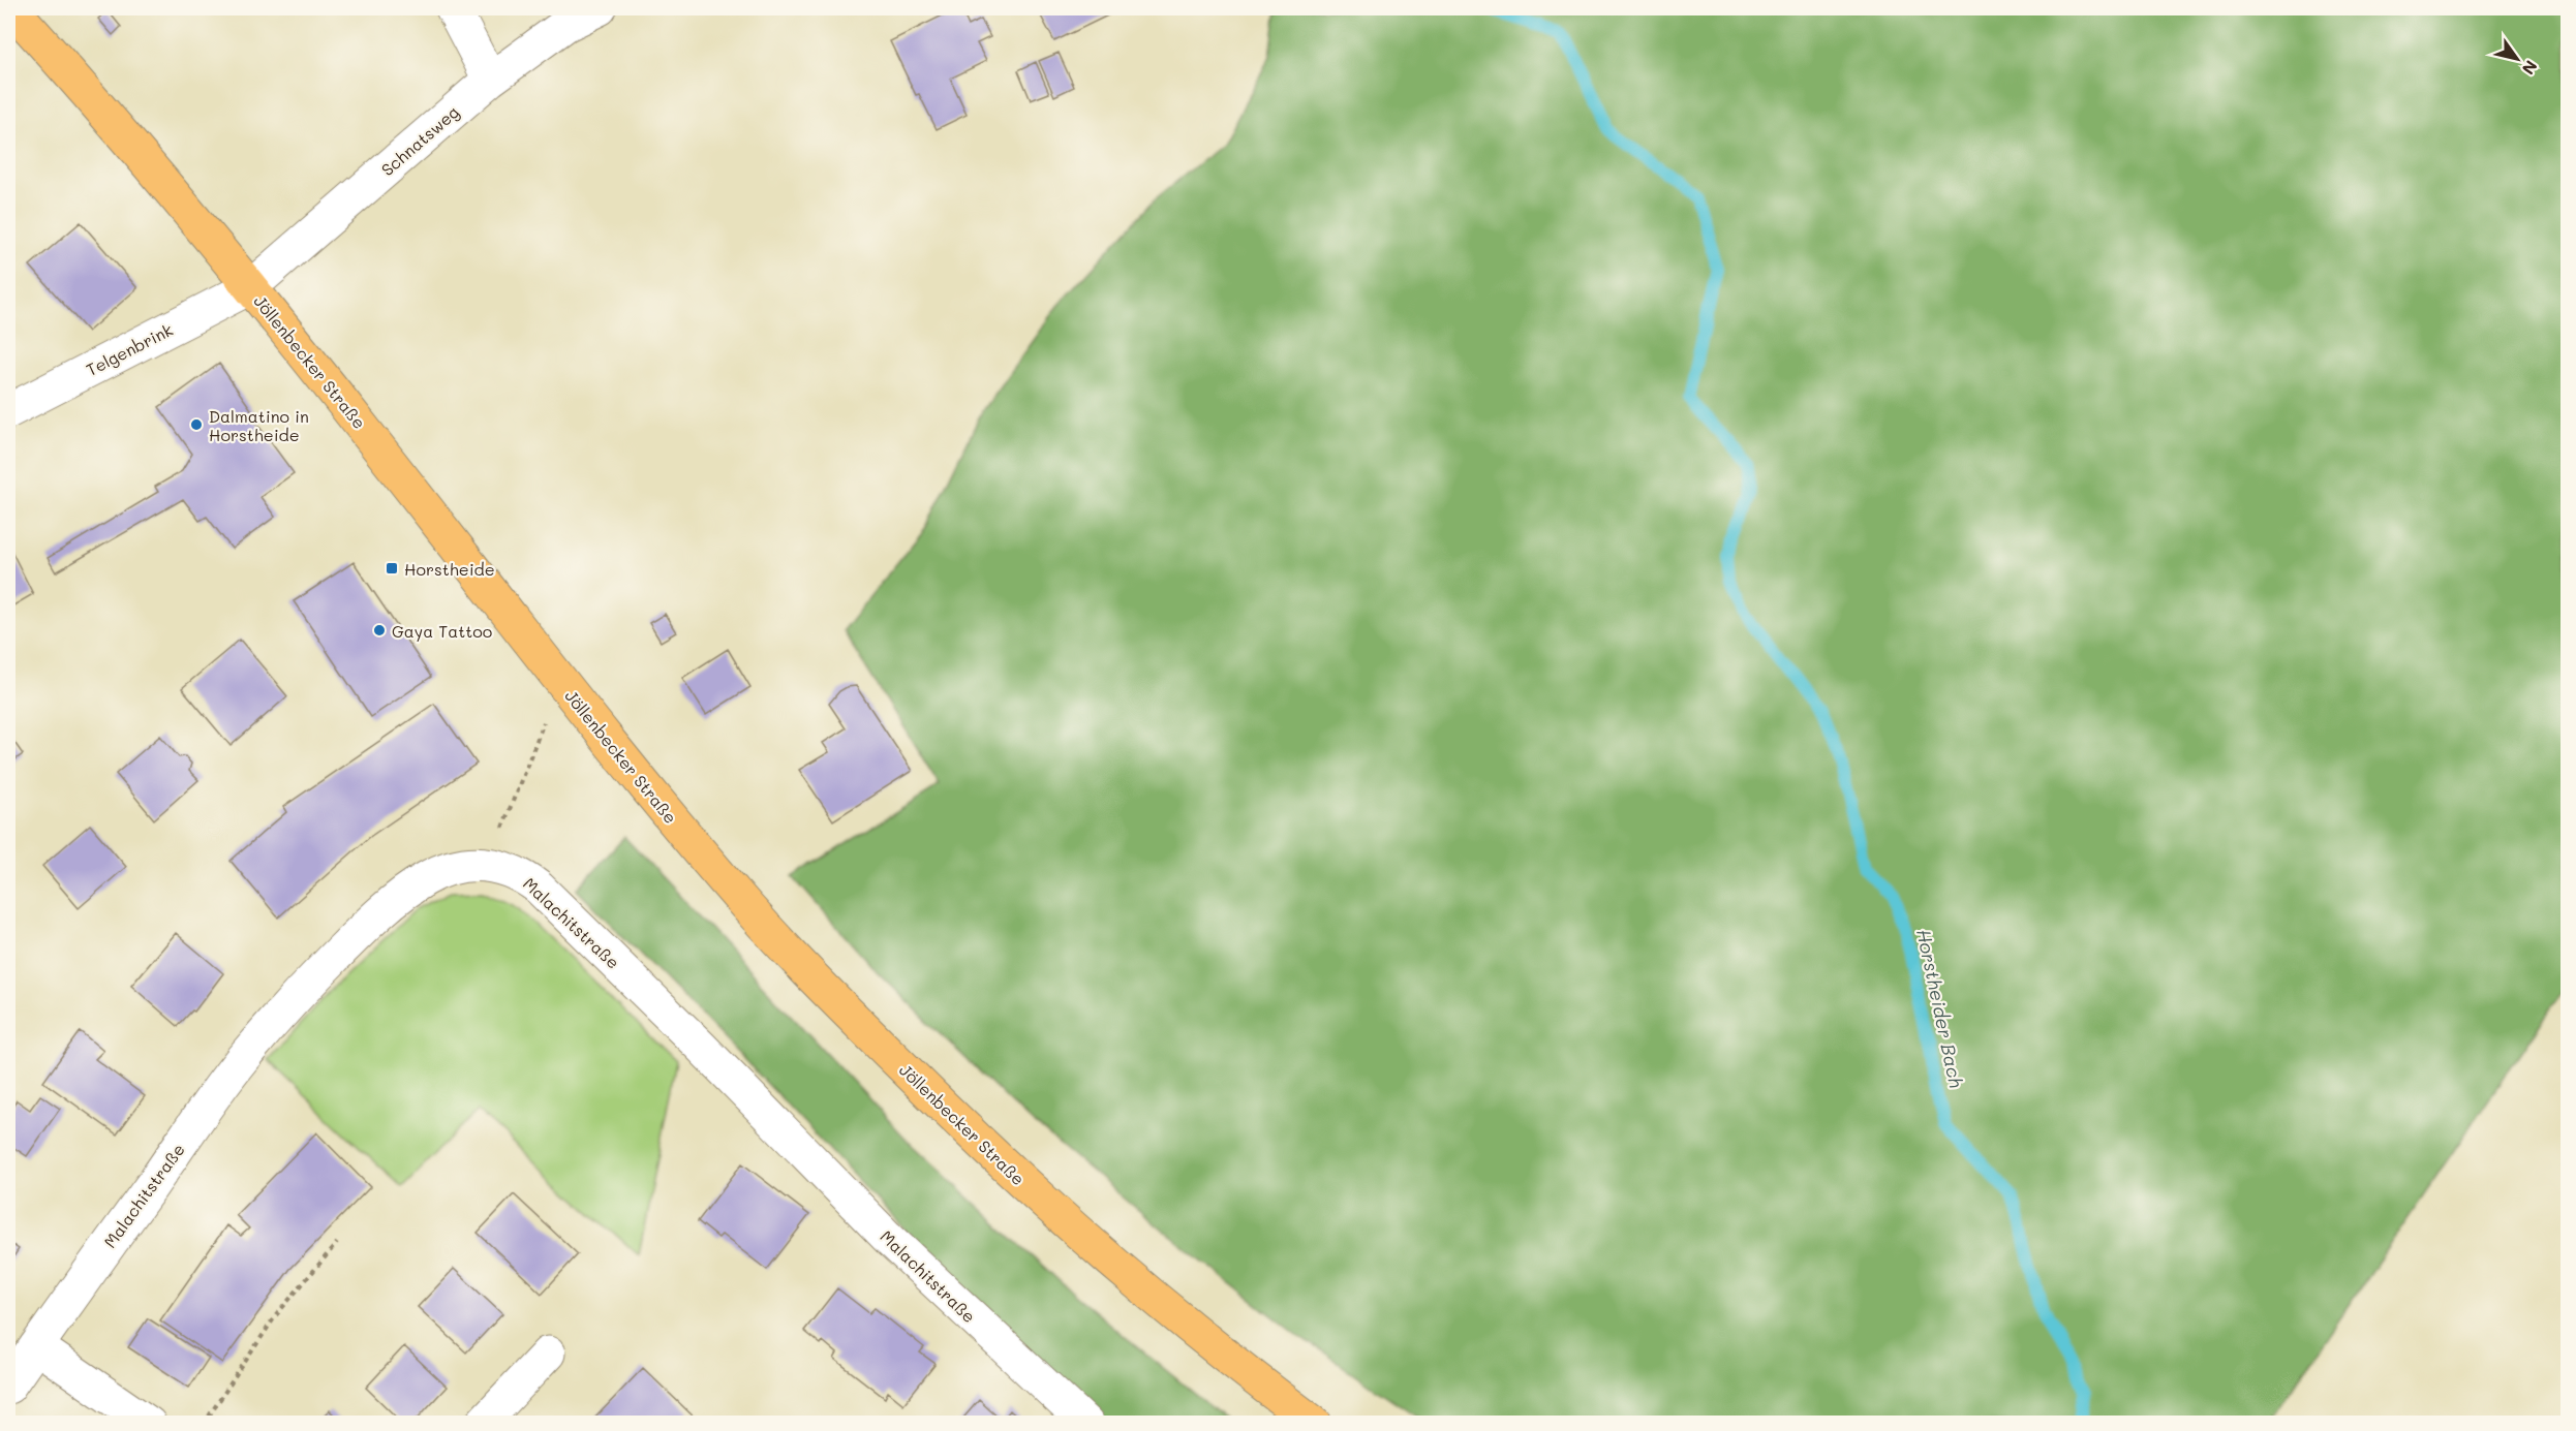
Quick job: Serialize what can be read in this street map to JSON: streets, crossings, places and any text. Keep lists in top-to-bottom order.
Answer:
{
  "streets": {
    "main road": ["Jöllenbecker Straße"],
    "street": ["Schnatsweg", "Telgenbrink", "Malachitstraße"]
  },
  "crossings": [
    ["Schnatsweg", "Telgenbrink"],
    ["Schnatsweg", "Jöllenbecker Straße"],
    ["Telgenbrink", "Jöllenbecker Straße"]
  ],
  "water": ["Horstheider Bach"],
  "places": {
    "other": ["Dalmatino in Horstheide", "Gaya Tattoo"],
    "transit": ["Horstheide"]
  },
  "north": "bottom right"
}
